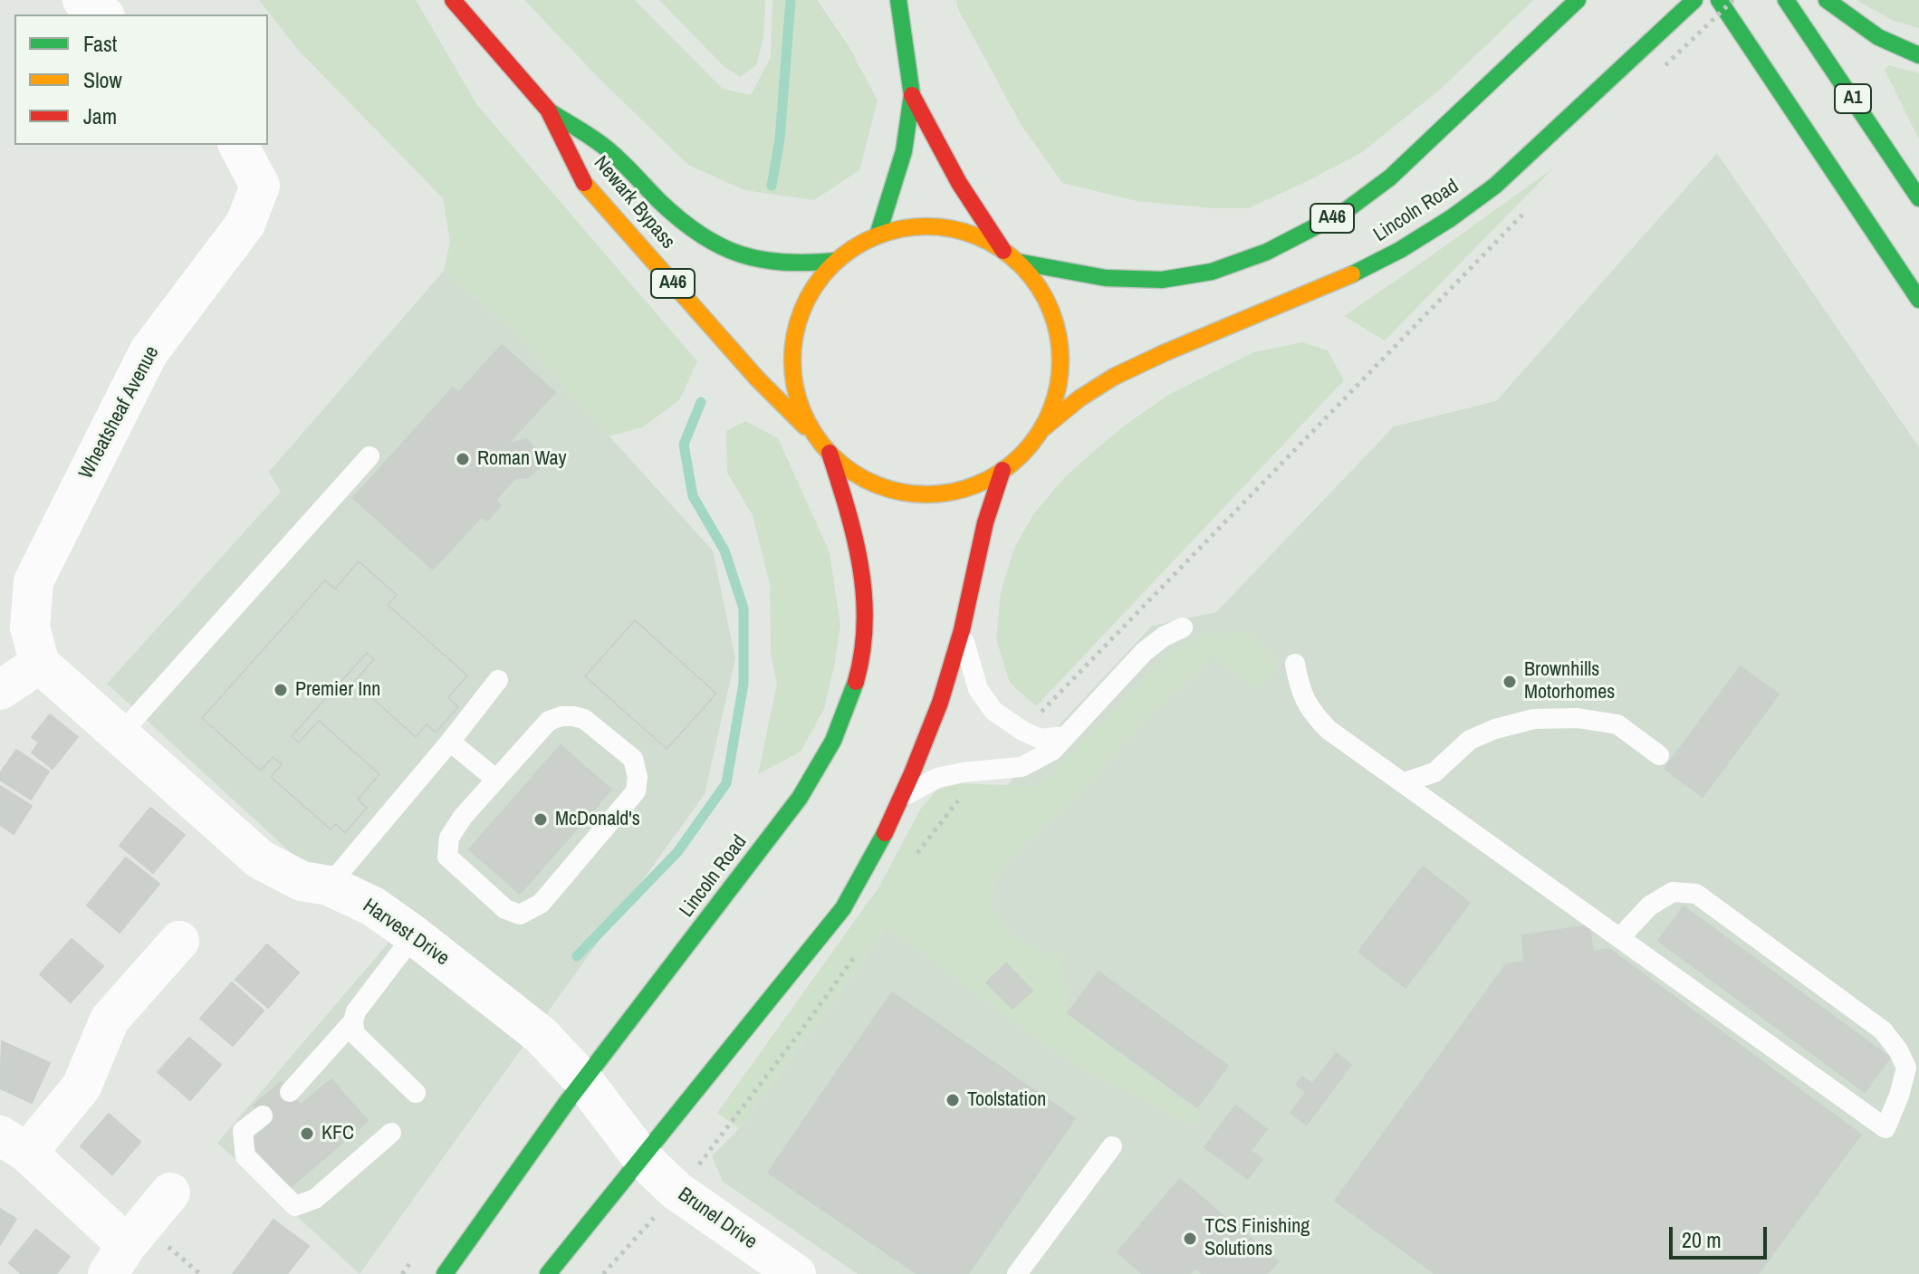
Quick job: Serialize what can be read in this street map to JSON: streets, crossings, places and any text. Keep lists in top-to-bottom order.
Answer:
{
  "streets": {
    "main road": [
      "A1",
      "Newark Bypass",
      "Lincoln Road",
      "A46"
    ],
    "street": ["Wheatsheaf Avenue", "Harvest Drive", "Brunel Drive"]
  },
  "crossings": [
    ["Newark Bypass", "Lincoln Road"],
    ["Lincoln Road", "Harvest Drive"],
    ["Wheatsheaf Avenue", "Harvest Drive"],
    ["Harvest Drive", "Brunel Drive"]
  ],
  "places": [
    "Roman Way",
    "Brownhills Motorhomes",
    "Premier Inn",
    "McDonald's",
    "Toolstation",
    "KFC",
    "TCS Finishing Solutions"
  ],
  "legend": ["Fast", "Slow", "Jam"],
  "scale_bar": "20 m"
}
